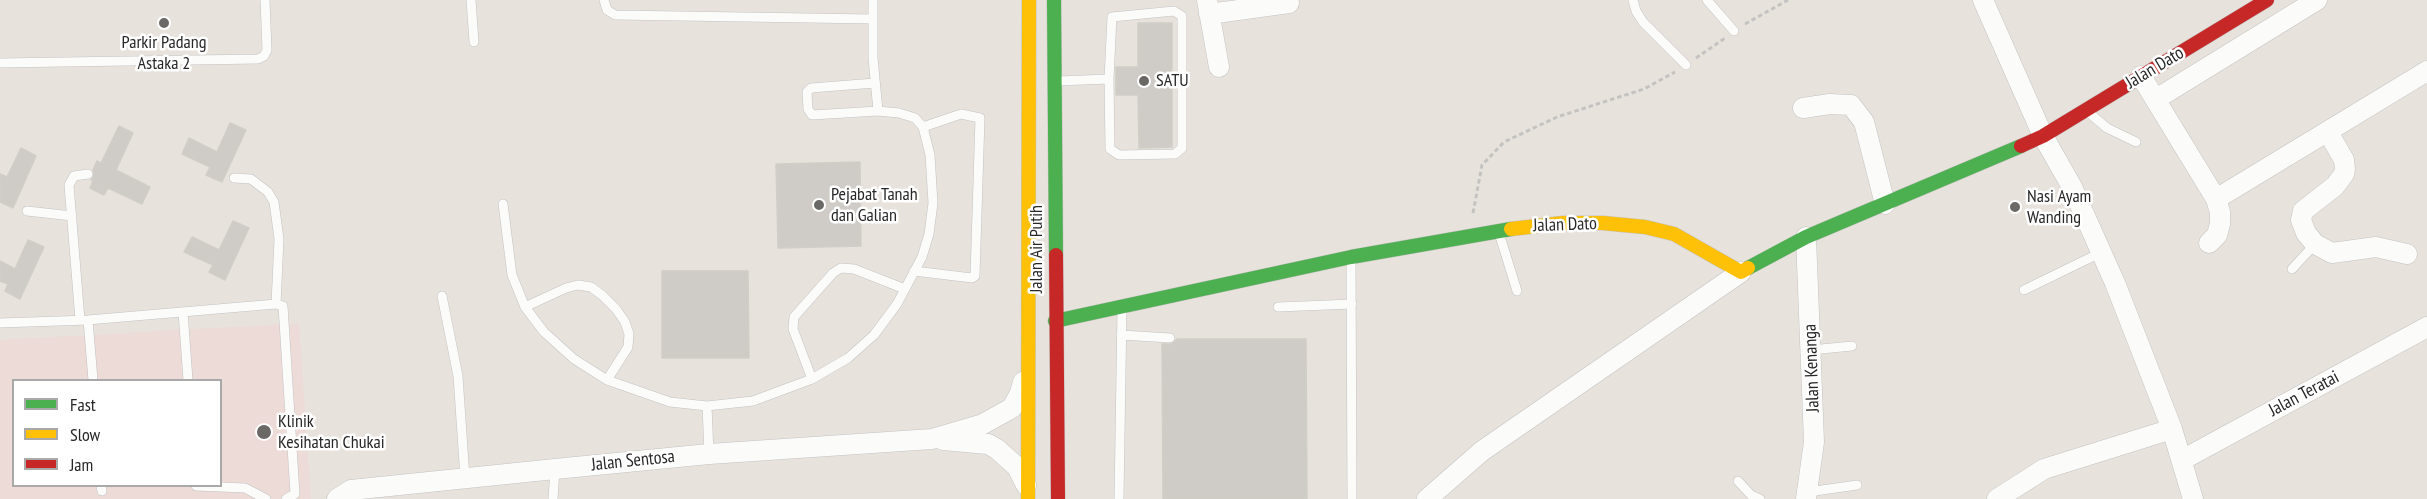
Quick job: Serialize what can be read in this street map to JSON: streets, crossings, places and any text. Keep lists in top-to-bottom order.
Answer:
{
  "streets": {
    "street": [
      "Jalan Dato",
      "Jalan Air Putih",
      "Jalan Kenanga",
      "Jalan Teratai",
      "Jalan Sentosa"
    ]
  },
  "crossings": [
    ["Jalan Dato", "Jalan Air Putih"],
    ["Jalan Dato", "Jalan Kenanga"]
  ],
  "places": [
    "Parkir Padang Astaka 2",
    "SATU",
    "Pejabat Tanah dan Galian",
    "Nasi Ayam Wanding",
    "Klinik Kesihatan Chukai"
  ],
  "legend": ["Fast", "Slow", "Jam"]
}
